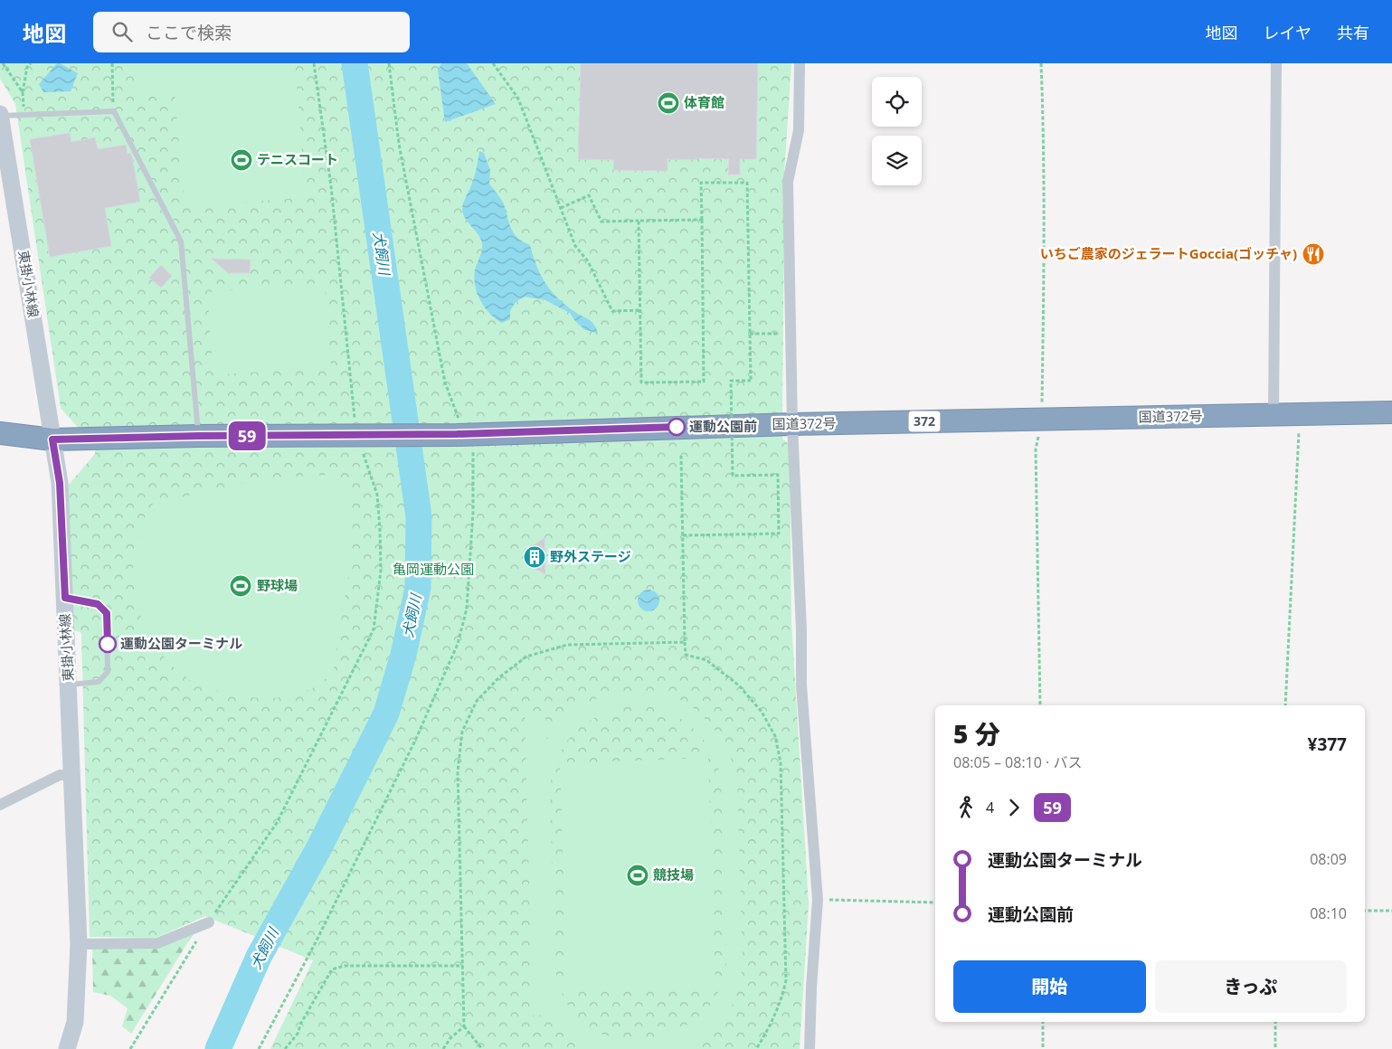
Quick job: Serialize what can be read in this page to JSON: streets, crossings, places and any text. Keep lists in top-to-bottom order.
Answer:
{
  "streets": {
    "highway": ["国道372号", "372"],
    "main road": ["東掛小林線"]
  },
  "crossings": [
    ["東掛小林線", "国道372号"]
  ],
  "water": ["犬飼川"],
  "parks": ["亀岡運動公園"],
  "places": {
    "sports": [
      "体育館",
      "テニスコート",
      "野球場",
      "競技場"
    ],
    "restaurant": ["いちご農家のジェラートGoccia(ゴッチャ)"],
    "other": ["運動公園前", "運動公園ターミナル"],
    "building": ["野外ステージ"]
  },
  "lines": ["bus line 59"],
  "page": {
    "header": "地図",
    "search": "ここで検索",
    "nav": ["地図", "レイヤ", "共有"],
    "on_map": "59",
    "heading": ["5 分", "08:05 – 08:10 · バス", "¥377"],
    "legs": ["4", "59"],
    "list": [
      {
        "name": "運動公園ターミナル",
        "value": "08:09"
      },
      {
        "name": "運動公園前",
        "value": "08:10"
      }
    ],
    "buttons": ["開始", "きっぷ"]
  }
}
